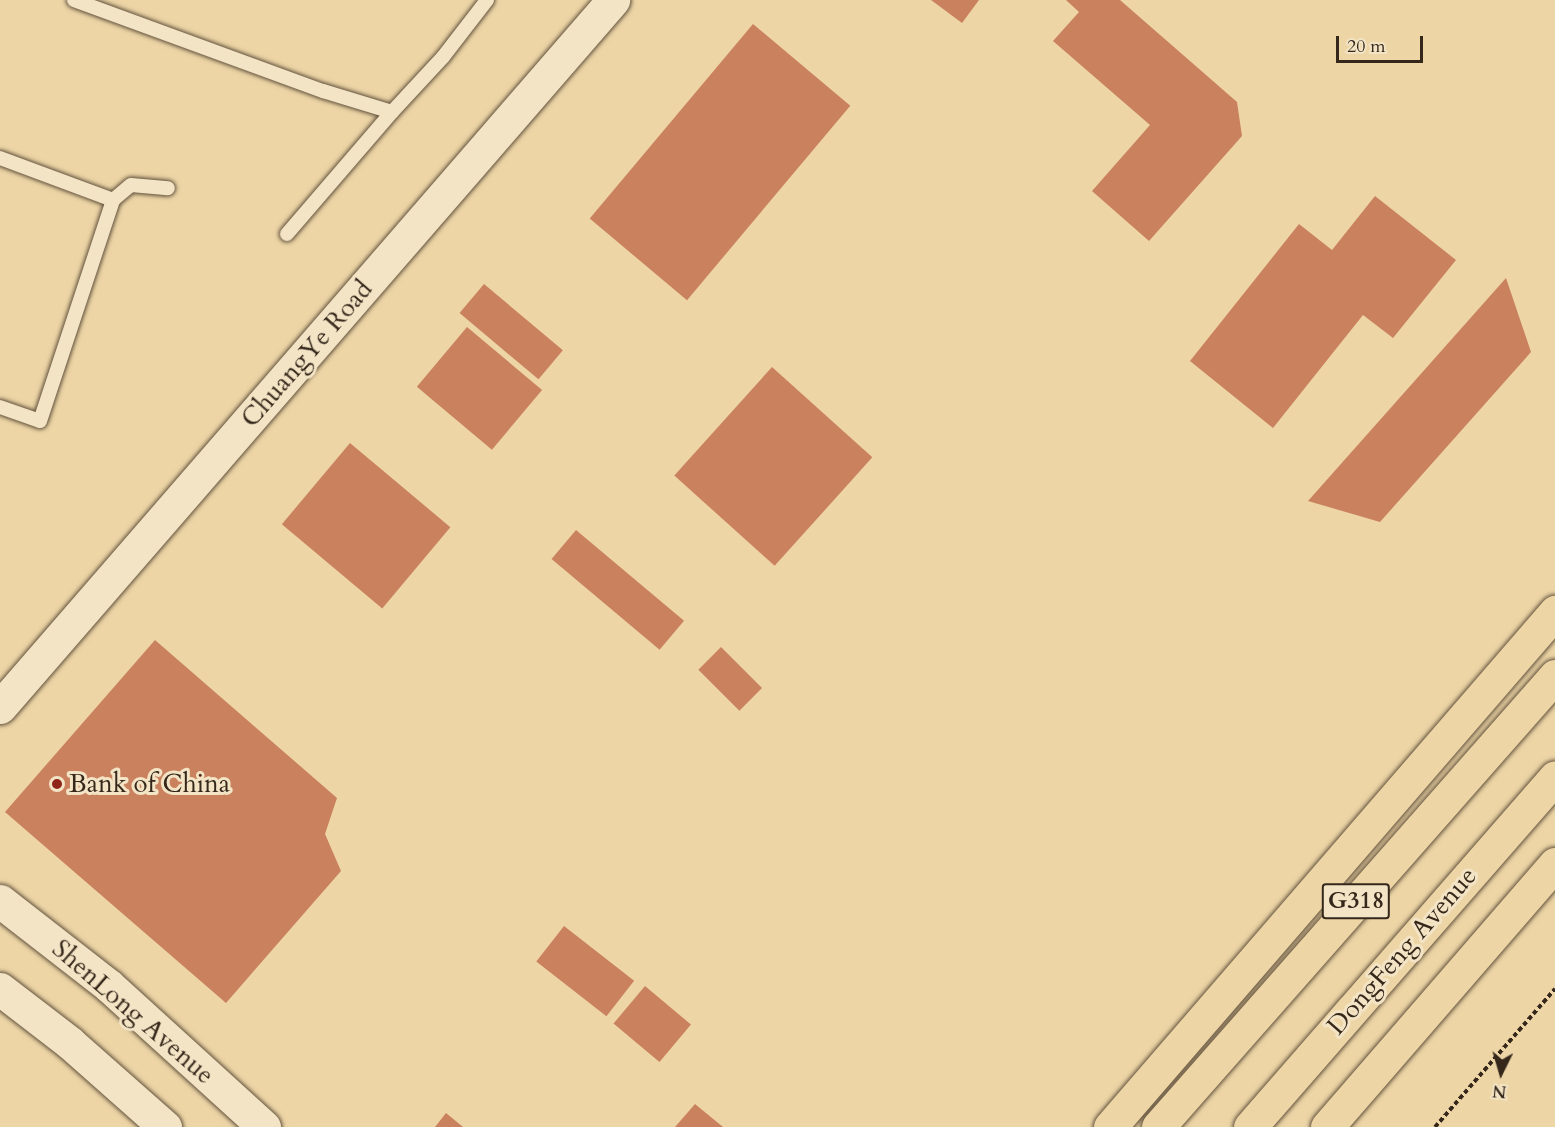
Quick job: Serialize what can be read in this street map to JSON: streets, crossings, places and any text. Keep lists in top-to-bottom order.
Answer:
{
  "streets": {
    "main road": [
      "ChuangYe Road",
      "G318",
      "DongFeng Avenue",
      "ShenLong Avenue"
    ]
  },
  "places": ["Bank of China"],
  "scale_bar": "20 m",
  "north": "bottom"
}
